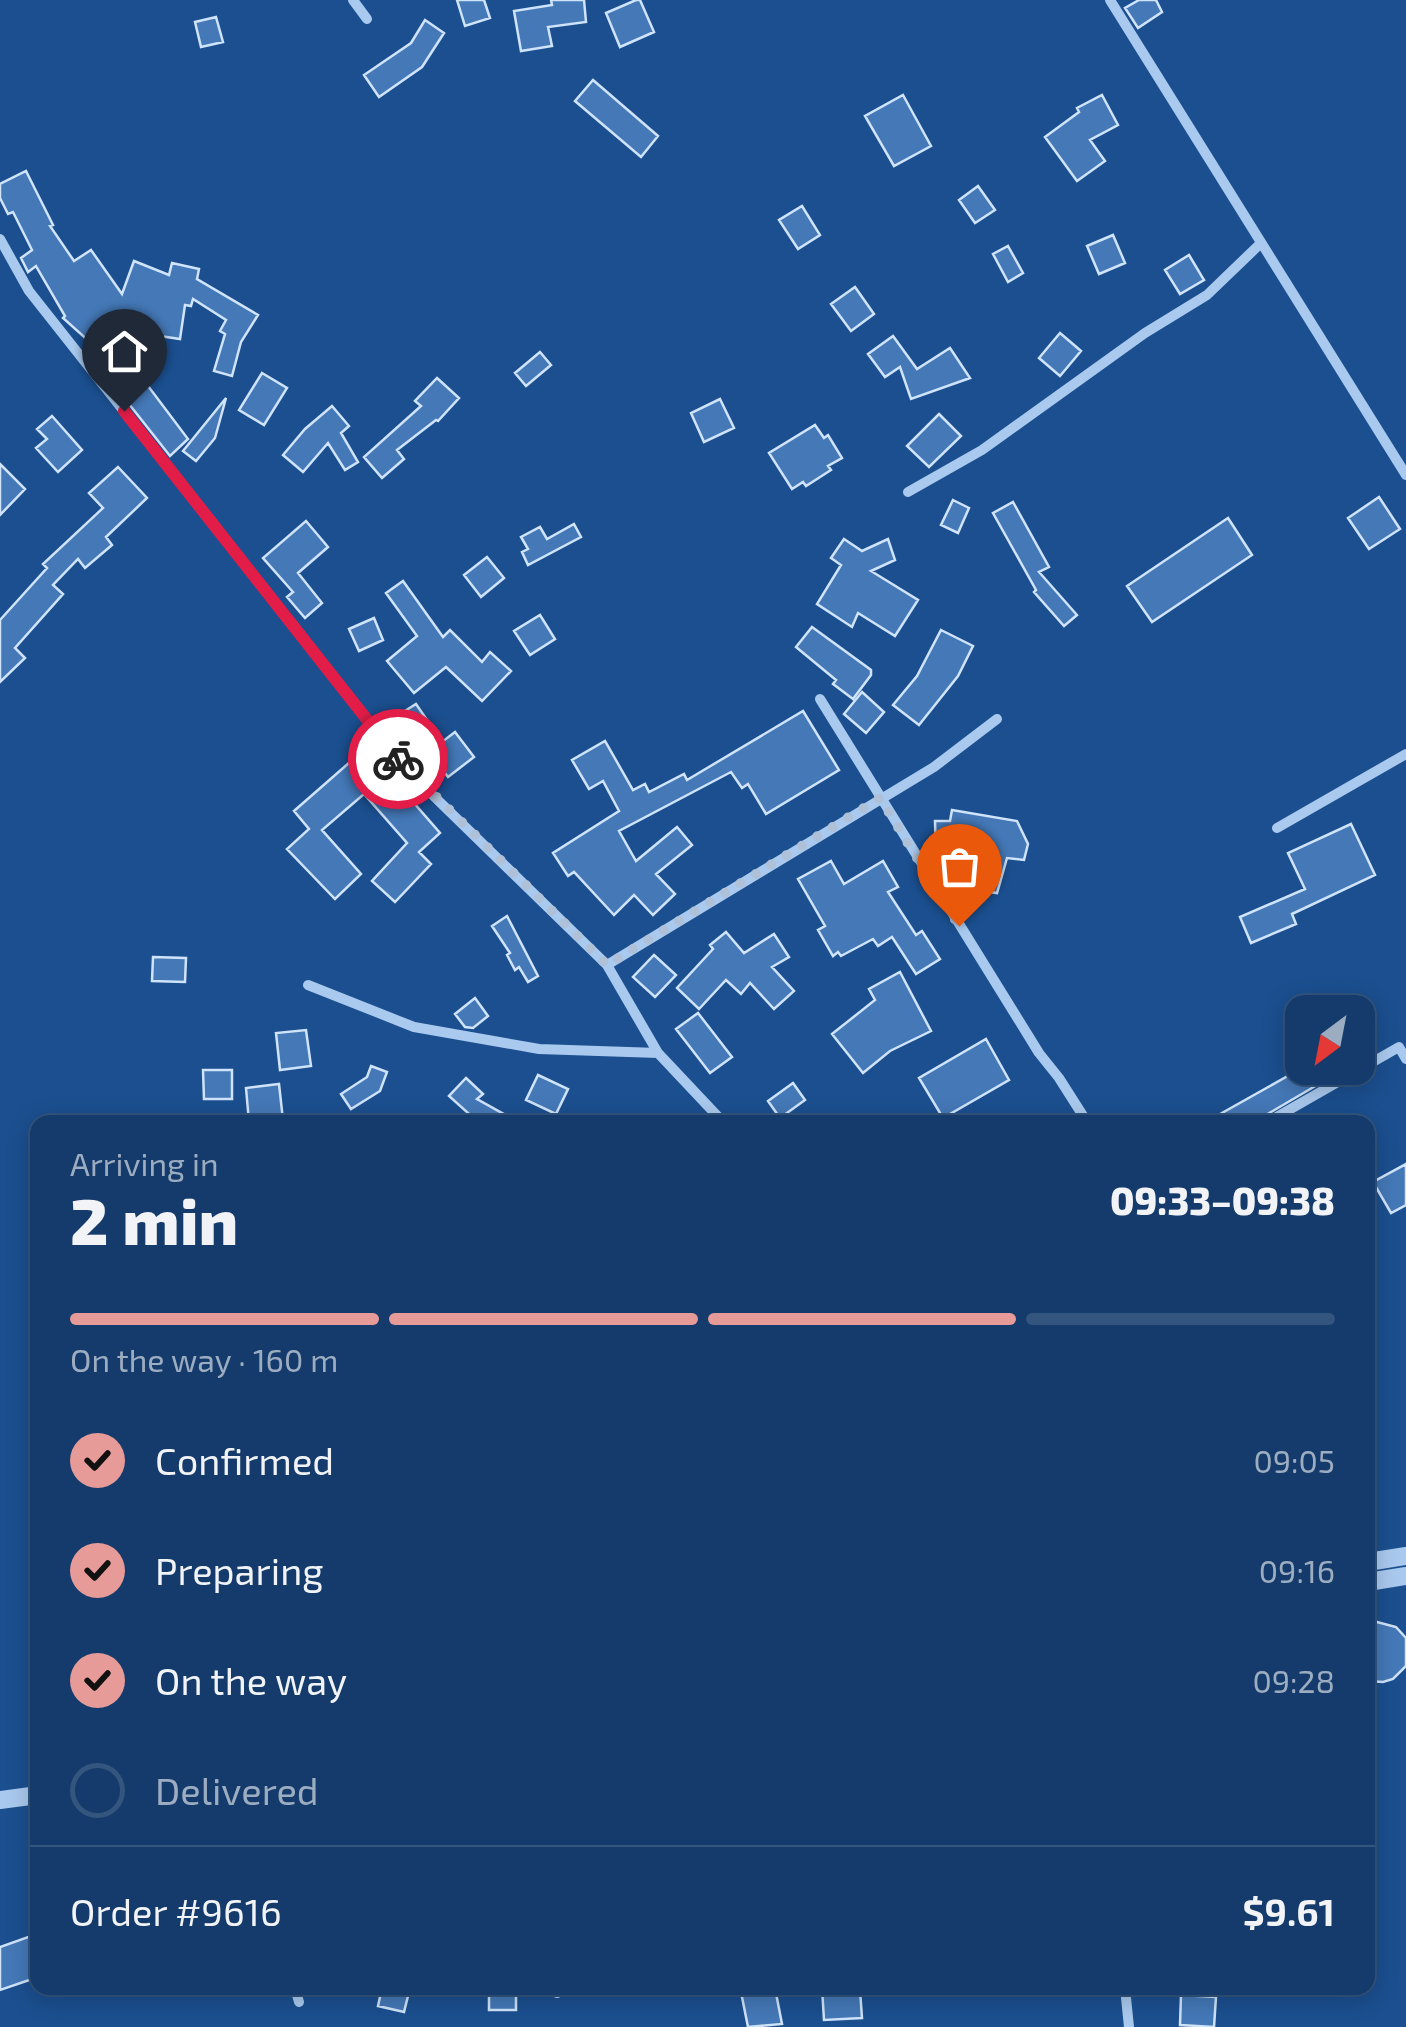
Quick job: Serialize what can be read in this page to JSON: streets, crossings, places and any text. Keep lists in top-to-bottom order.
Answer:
{
  "north": "bottom left",
  "page": {
    "heading": ["2 min", "Arriving in", "09:33–09:38"],
    "panel": ["Order #9616", "$9.61"],
    "bar": "On the way · 160 m",
    "list": [
      ["Confirmed", "09:05"],
      ["Preparing", "09:16"],
      ["On the way", "09:28"],
      "Delivered"
    ]
  }
}
